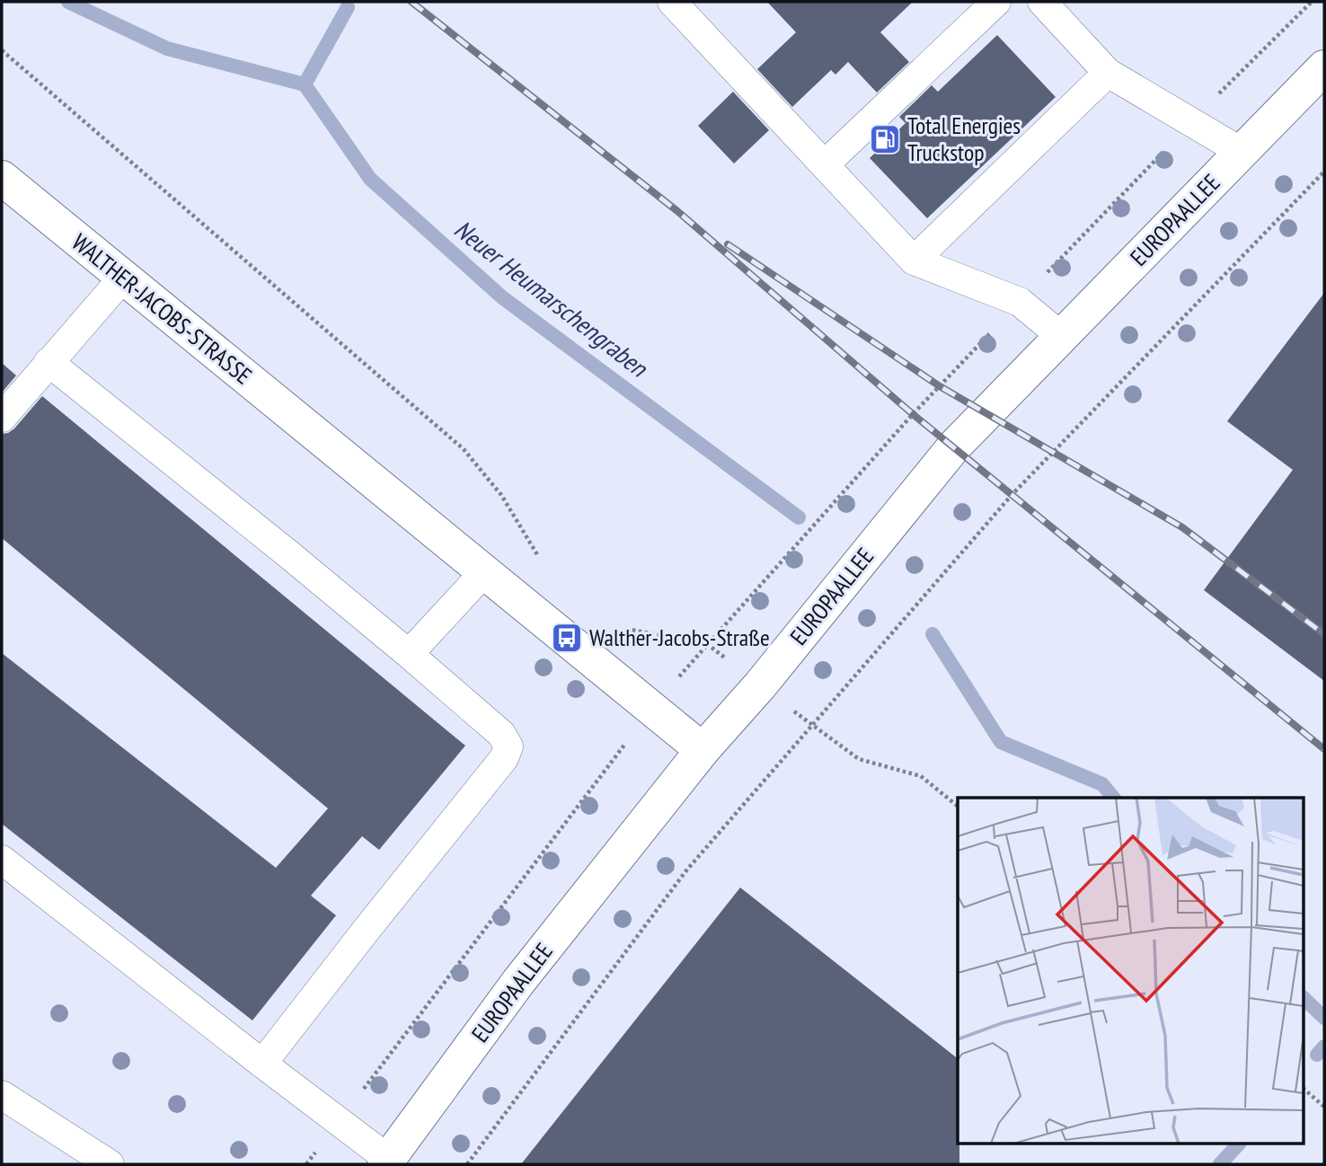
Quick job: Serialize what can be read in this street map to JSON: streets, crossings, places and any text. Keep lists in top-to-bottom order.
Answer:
{
  "streets": {
    "street": ["EUROPAALLEE", "WALTHER-JACOBS-STRASSE"]
  },
  "crossings": [
    ["EUROPAALLEE", "WALTHER-JACOBS-STRASSE"]
  ],
  "water": ["Neuer Heumarschengraben"],
  "places": {
    "fuel station": ["Total Energies Truckstop"],
    "bus stop": ["Walther-Jacobs-Straße"]
  }
}
